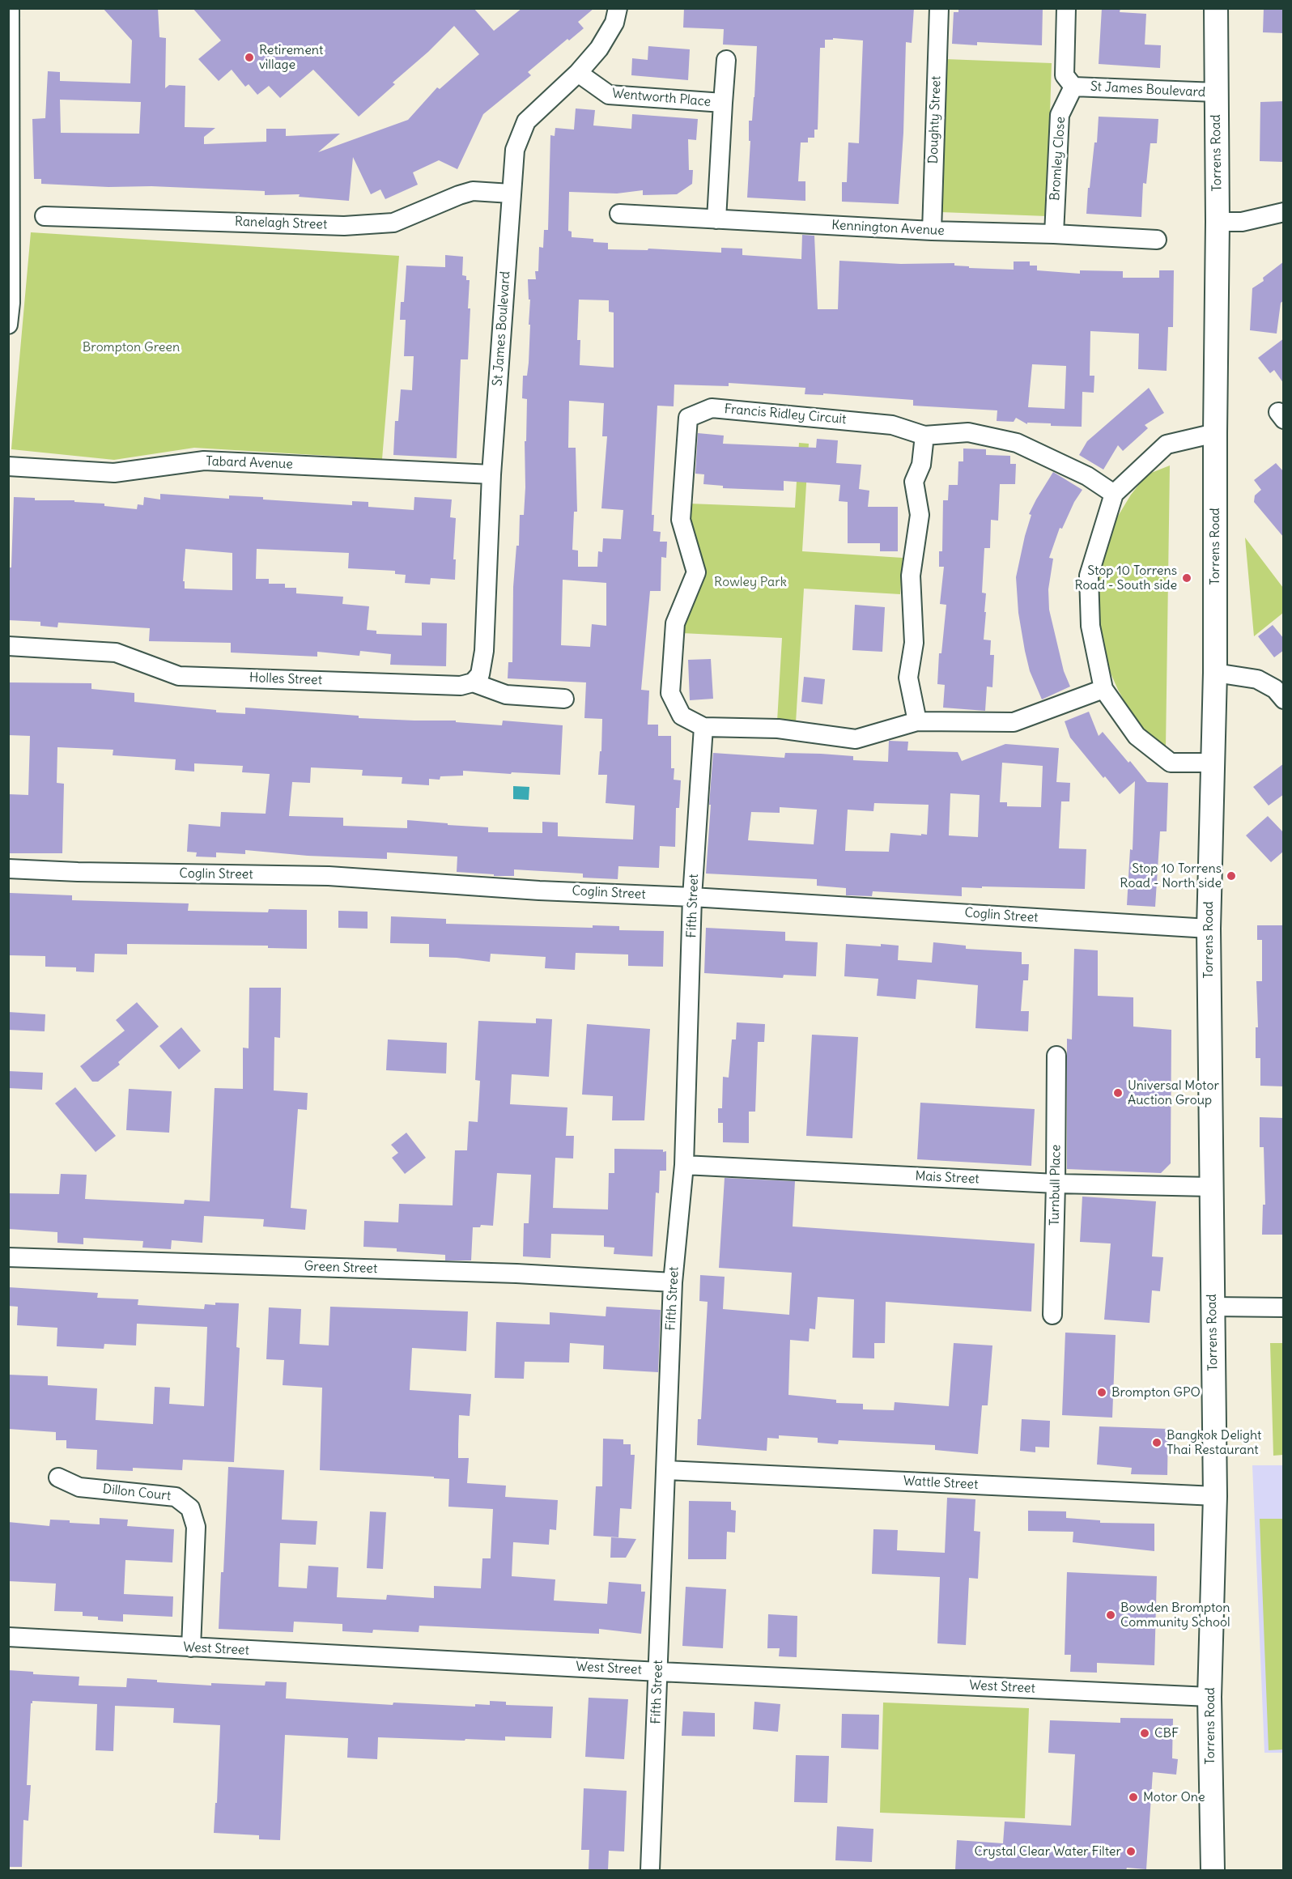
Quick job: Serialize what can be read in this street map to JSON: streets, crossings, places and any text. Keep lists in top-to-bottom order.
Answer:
{
  "streets": {
    "main road": ["Torrens Road"],
    "street": [
      "St James Boulevard",
      "Wentworth Place",
      "Doughty Street",
      "Bromley Close",
      "Ranelagh Street",
      "Kennington Avenue",
      "Francis Ridley Circuit",
      "Tabard Avenue",
      "Holles Street",
      "Coglin Street",
      "Fifth Street",
      "Mais Street",
      "Turnbull Place",
      "Green Street",
      "Wattle Street",
      "Dillon Court",
      "West Street"
    ]
  },
  "crossings": [
    ["St James Boulevard", "Wentworth Place"],
    ["St James Boulevard", "Torrens Road"],
    ["St James Boulevard", "Bromley Close"],
    ["St James Boulevard", "Ranelagh Street"],
    ["St James Boulevard", "Tabard Avenue"],
    ["St James Boulevard", "Holles Street"],
    ["Wentworth Place", "Kennington Avenue"],
    ["Doughty Street", "Kennington Avenue"],
    ["Torrens Road", "Coglin Street"],
    ["Torrens Road", "Mais Street"],
    ["Torrens Road", "Wattle Street"],
    ["Torrens Road", "West Street"],
    ["Bromley Close", "Kennington Avenue"],
    ["Francis Ridley Circuit", "Fifth Street"],
    ["Coglin Street", "Fifth Street"],
    ["Fifth Street", "Mais Street"],
    ["Fifth Street", "Green Street"],
    ["Fifth Street", "Wattle Street"],
    ["Fifth Street", "West Street"],
    ["Mais Street", "Turnbull Place"],
    ["Dillon Court", "West Street"]
  ],
  "parks": ["Brompton Green", "Rowley Park"],
  "places": [
    "Retirement village",
    "Stop 10 Torrens Road - South side",
    "Stop 10 Torrens Road - North side",
    "Universal Motor Auction Group",
    "Brompton GPO",
    "Bangkok Delight Thai Restaurant",
    "Bowden Brompton Community School",
    "CBF",
    "Motor One",
    "Crystal Clear Water Filter"
  ]
}
